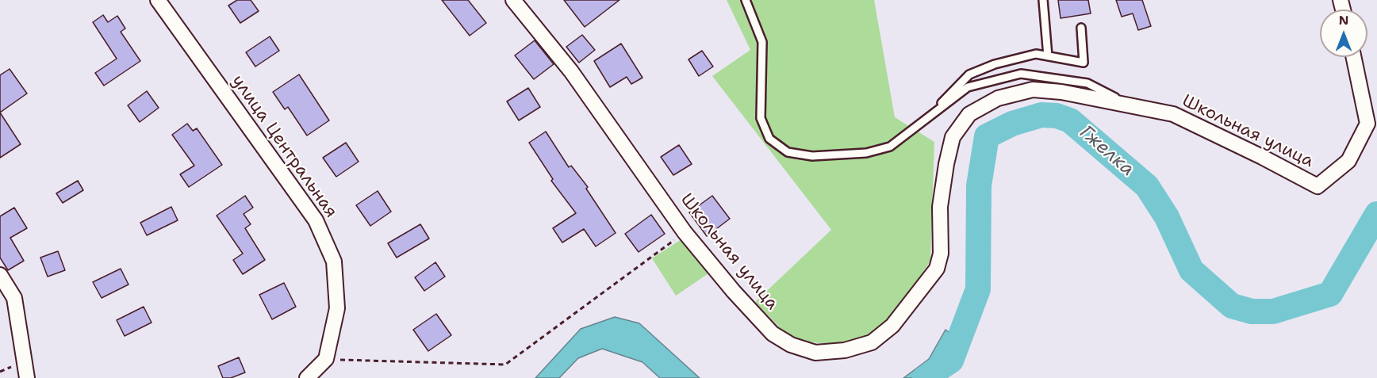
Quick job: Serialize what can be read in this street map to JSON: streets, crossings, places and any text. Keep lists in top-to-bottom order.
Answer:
{
  "streets": {
    "street": ["Школьная улица", "улица Центральная"]
  },
  "water": ["Гжелка"],
  "north": "top"
}
